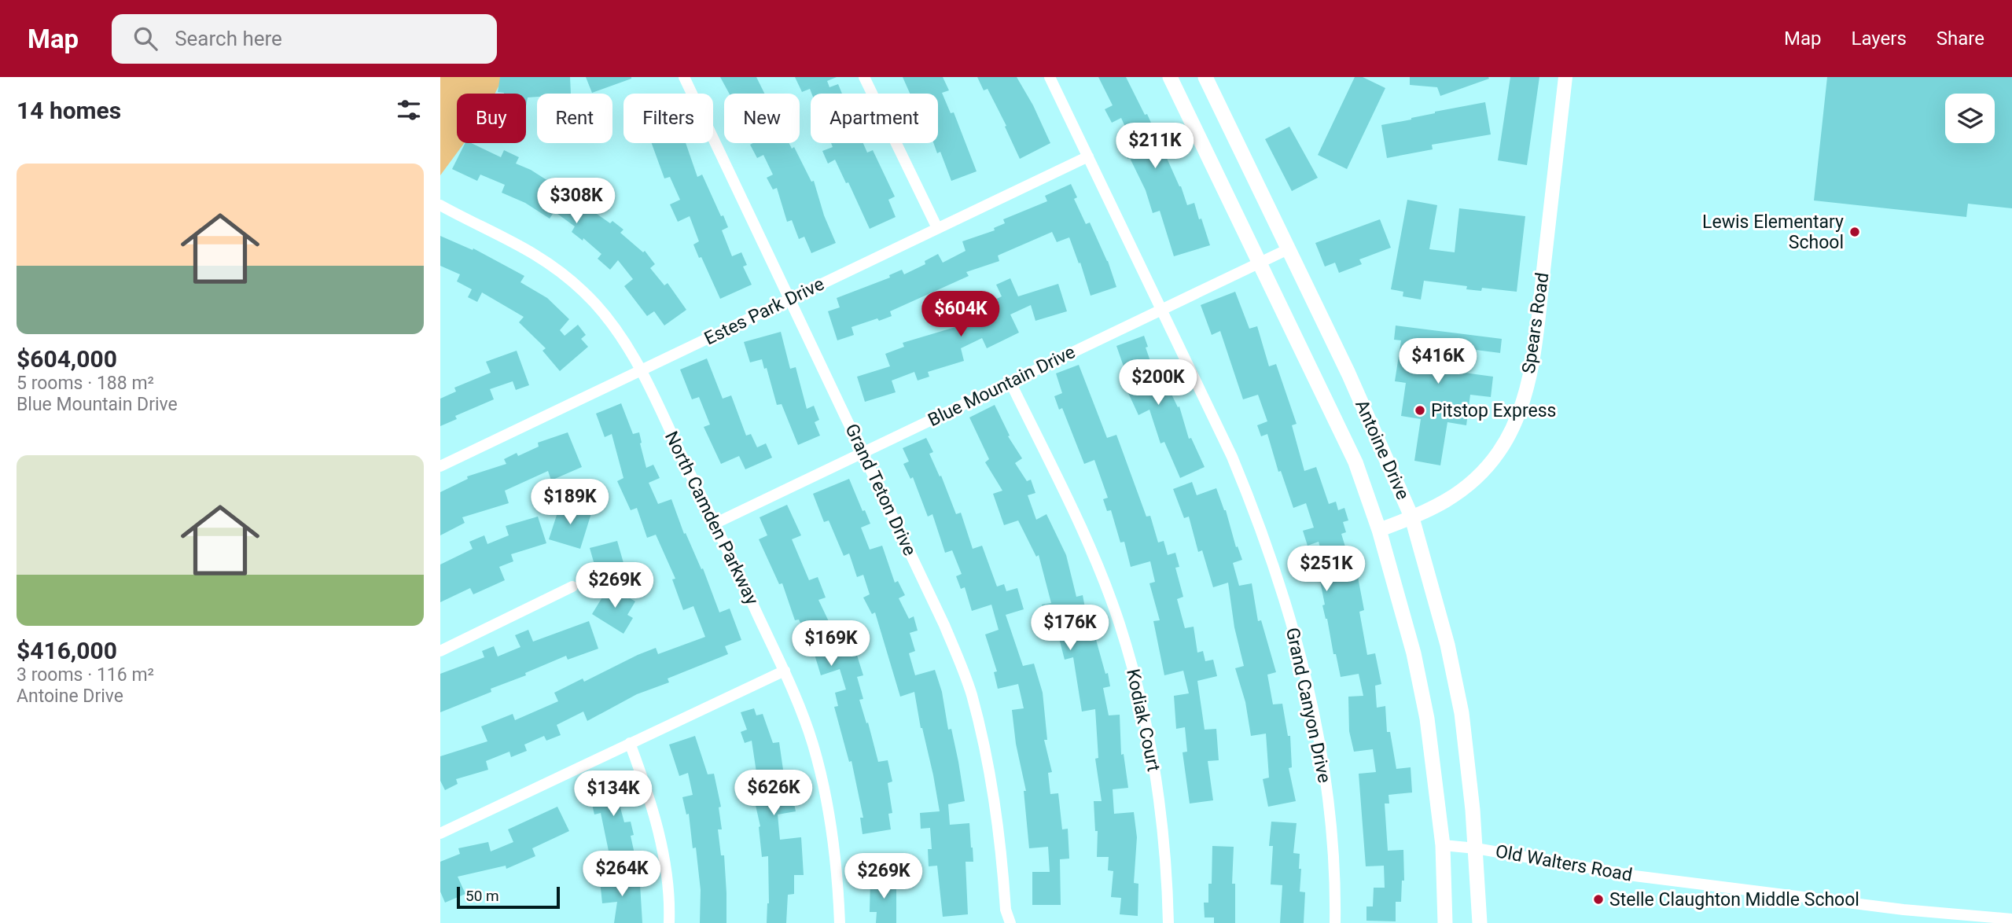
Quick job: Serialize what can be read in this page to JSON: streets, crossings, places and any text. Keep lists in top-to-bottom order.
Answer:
{
  "streets": {
    "main road": ["Antoine Drive"],
    "street": [
      "Estes Park Drive",
      "Spears Road",
      "Blue Mountain Drive",
      "Grand Teton Drive",
      "North Camden Parkway",
      "Grand Canyon Drive",
      "Kodiak Court",
      "Old Walters Road"
    ]
  },
  "crossings": [
    ["Estes Park Drive", "Grand Teton Drive"],
    ["Estes Park Drive", "North Camden Parkway"],
    ["Estes Park Drive", "Grand Canyon Drive"],
    ["Spears Road", "Antoine Drive"],
    ["Blue Mountain Drive", "Antoine Drive"],
    ["Blue Mountain Drive", "Grand Teton Drive"],
    ["Blue Mountain Drive", "North Camden Parkway"],
    ["Blue Mountain Drive", "Grand Canyon Drive"],
    ["Blue Mountain Drive", "Kodiak Court"],
    ["Antoine Drive", "Old Walters Road"]
  ],
  "places": ["Lewis Elementary School", "Pitstop Express", "Stelle Claughton Middle School"],
  "scale_bar": "50 m",
  "page": {
    "header": "Map",
    "search": "Search here",
    "nav": ["Map", "Layers", "Share"],
    "heading": "14 homes",
    "chip": [
      "Buy",
      "Rent",
      "Filters",
      "New",
      "Apartment"
    ],
    "price": [
      "$211K",
      "$308K",
      "$604K",
      "$416K",
      "$200K",
      "$189K",
      "$251K",
      "$269K",
      "$176K",
      "$169K",
      "$626K",
      "$134K",
      "$264K",
      "$269K"
    ],
    "list": [
      {
        "name": "$604,000",
        "note": "5 rooms · 188 m² · Blue Mountain Drive"
      },
      {
        "name": "$416,000",
        "note": "3 rooms · 116 m² · Antoine Drive"
      }
    ],
    "scale": "50 m"
  }
}
